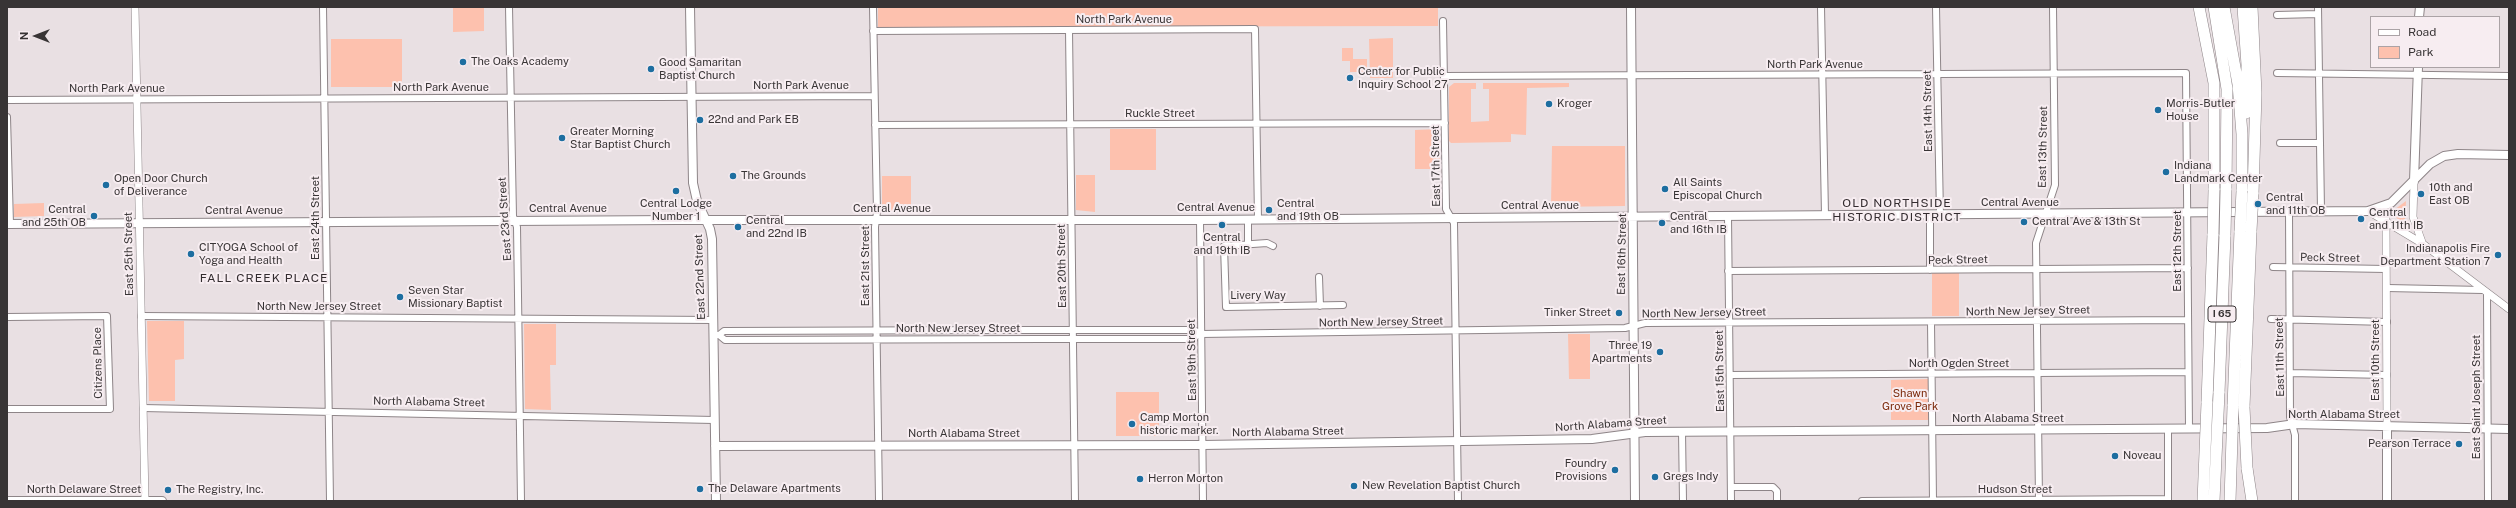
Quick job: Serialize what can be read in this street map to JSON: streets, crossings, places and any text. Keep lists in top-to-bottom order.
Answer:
{
  "streets": {
    "highway": ["I 65"],
    "main road": [
      "Central Avenue",
      "East 16th Street",
      "East 22nd Street",
      "East 10th Street",
      "North Alabama Street",
      "North Delaware Street"
    ],
    "street": [
      "North Park Avenue",
      "East 14th Street",
      "Ruckle Street",
      "East 13th Street",
      "East 17th Street",
      "East 24th Street",
      "East 23rd Street",
      "East 12th Street",
      "East 25th Street",
      "Peck Street",
      "East 21st Street",
      "East 20th Street",
      "Livery Way",
      "North New Jersey Street",
      "East 11th Street",
      "East 19th Street",
      "Citizens Place",
      "North Ogden Street",
      "East 15th Street",
      "East Saint Joseph Street",
      "Hudson Street"
    ]
  },
  "crossings": [
    ["North Park Avenue", "East 14th Street"],
    ["North Park Avenue", "Ruckle Street"],
    ["North Park Avenue", "East 13th Street"],
    ["North Park Avenue", "East 17th Street"],
    ["North Park Avenue", "East 24th Street"],
    ["North Park Avenue", "East 23rd Street"],
    ["North Park Avenue", "East 12th Street"],
    ["North Park Avenue", "East 25th Street"],
    ["North Park Avenue", "East 16th Street"],
    ["North Park Avenue", "East 21st Street"],
    ["North Park Avenue", "East 20th Street"],
    ["North Park Avenue", "East 22nd Street"],
    ["East 14th Street", "Central Avenue"],
    ["Ruckle Street", "East 17th Street"],
    ["Ruckle Street", "East 21st Street"],
    ["Ruckle Street", "East 20th Street"],
    ["East 13th Street", "Central Avenue"],
    ["East 13th Street", "Peck Street"],
    ["East 13th Street", "North New Jersey Street"],
    ["East 13th Street", "North Ogden Street"],
    ["East 13th Street", "North Alabama Street"],
    ["East 13th Street", "Hudson Street"],
    ["East 17th Street", "Central Avenue"],
    ["East 17th Street", "North New Jersey Street"],
    ["East 17th Street", "North Alabama Street"],
    ["Central Avenue", "East 24th Street"],
    ["Central Avenue", "East 23rd Street"],
    ["Central Avenue", "East 12th Street"],
    ["Central Avenue", "East 25th Street"],
    ["Central Avenue", "East 16th Street"],
    ["Central Avenue", "East 21st Street"],
    ["Central Avenue", "East 20th Street"],
    ["Central Avenue", "East 22nd Street"],
    ["Central Avenue", "East 11th Street"],
    ["Central Avenue", "East 19th Street"],
    ["Central Avenue", "East 15th Street"],
    ["East 24th Street", "North New Jersey Street"],
    ["East 24th Street", "North Alabama Street"],
    ["East 23rd Street", "North New Jersey Street"],
    ["East 23rd Street", "North Alabama Street"],
    ["East 12th Street", "Peck Street"],
    ["East 12th Street", "North New Jersey Street"],
    ["East 12th Street", "North Ogden Street"],
    ["East 12th Street", "North Alabama Street"],
    ["East 25th Street", "North New Jersey Street"],
    ["East 25th Street", "North Alabama Street"],
    ["East 25th Street", "North Delaware Street"],
    ["East 16th Street", "North New Jersey Street"],
    ["East 16th Street", "North Alabama Street"],
    ["Peck Street", "East 11th Street"],
    ["Peck Street", "East 10th Street"],
    ["Peck Street", "East 15th Street"],
    ["East 21st Street", "North New Jersey Street"],
    ["East 21st Street", "North Alabama Street"],
    ["East 20th Street", "North New Jersey Street"],
    ["East 20th Street", "North Alabama Street"],
    ["East 22nd Street", "North New Jersey Street"],
    ["East 22nd Street", "North Alabama Street"],
    ["North New Jersey Street", "East 19th Street"],
    ["North New Jersey Street", "East 15th Street"],
    ["East 11th Street", "North Alabama Street"],
    ["East 19th Street", "North Alabama Street"],
    ["East 10th Street", "North Alabama Street"],
    ["North Ogden Street", "East 15th Street"],
    ["East 15th Street", "North Alabama Street"],
    ["East Saint Joseph Street", "North Alabama Street"]
  ],
  "districts": ["OLD NORTHSIDE HISTORIC DISTRICT", "FALL CREEK PLACE"],
  "parks": ["Shawn Grove Park"],
  "places": [
    "The Oaks Academy",
    "Good Samaritan Baptist Church",
    "Center for Public Inquiry School 27",
    "Kroger",
    "Morris-Butler House",
    "22nd and Park EB",
    "Greater Morning Star Baptist Church",
    "Indiana Landmark Center",
    "The Grounds",
    "Open Door Church of Deliverance",
    "All Saints Episcopal Church",
    "Central Lodge Number 1",
    "10th and East OB",
    "Central and 11th OB",
    "Central and 19th OB",
    "Central and 25th OB",
    "Central and 11th IB",
    "Central Ave & 13th St",
    "Central and 16th IB",
    "Central and 19th IB",
    "Central and 22nd IB",
    "CITYOGA School of Yoga and Health",
    "Indianapolis Fire Department Station 7",
    "Seven Star Missionary Baptist",
    "Tinker Street",
    "Three 19 Apartments",
    "Camp Morton historic marker.",
    "Pearson Terrace",
    "Noveau",
    "Foundry Provisions",
    "Gregs Indy",
    "Herron Morton",
    "New Revelation Baptist Church",
    "The Delaware Apartments",
    "The Registry, Inc."
  ],
  "legend": ["Road", "Park"],
  "north": "left"
}
